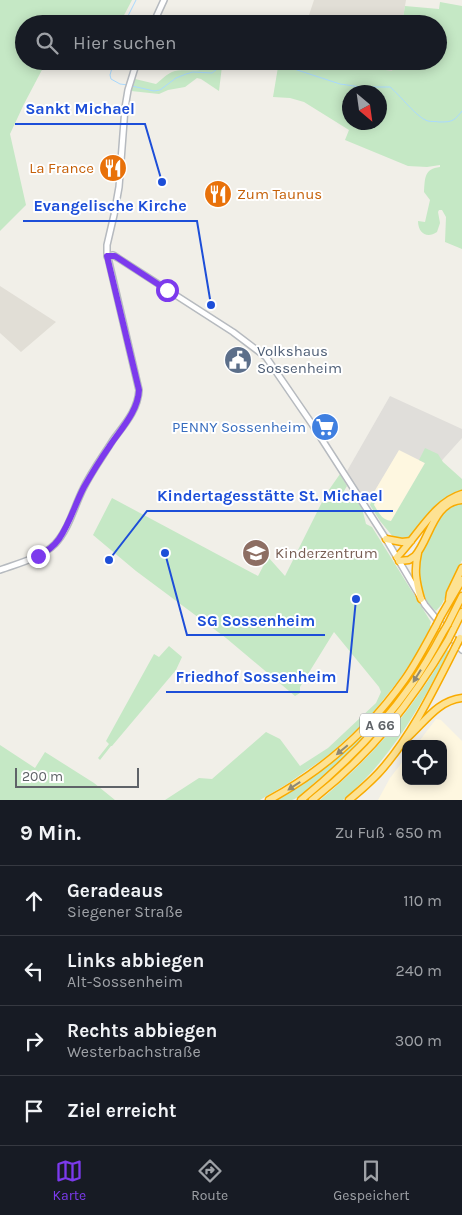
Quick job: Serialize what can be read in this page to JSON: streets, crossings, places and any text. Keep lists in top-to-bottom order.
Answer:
{
  "streets": {
    "highway": ["A 66"]
  },
  "places": {
    "restaurant": ["La France", "Zum Taunus"],
    "other": [
      "Sankt Michael",
      "Evangelische Kirche",
      "SG Sossenheim",
      "Kindertagesstätte St. Michael",
      "Friedhof Sossenheim"
    ],
    "public building": ["Volkshaus Sossenheim"],
    "supermarket": ["PENNY Sossenheim"],
    "school or university": ["Kinderzentrum"]
  },
  "scale_bar": "200 m",
  "north": "bottom right",
  "page": {
    "search": "Hier suchen",
    "scale": "200 m",
    "heading": ["9 Min.", "Zu Fuß · 650 m"],
    "list": [
      ["Geradeaus", "Siegener Straße", "110 m"],
      ["Links abbiegen", "Alt-Sossenheim", "240 m"],
      ["Rechts abbiegen", "Westerbachstraße", "300 m"],
      "Ziel erreicht"
    ],
    "nav": ["Karte", "Route", "Gespeichert"]
  }
}
